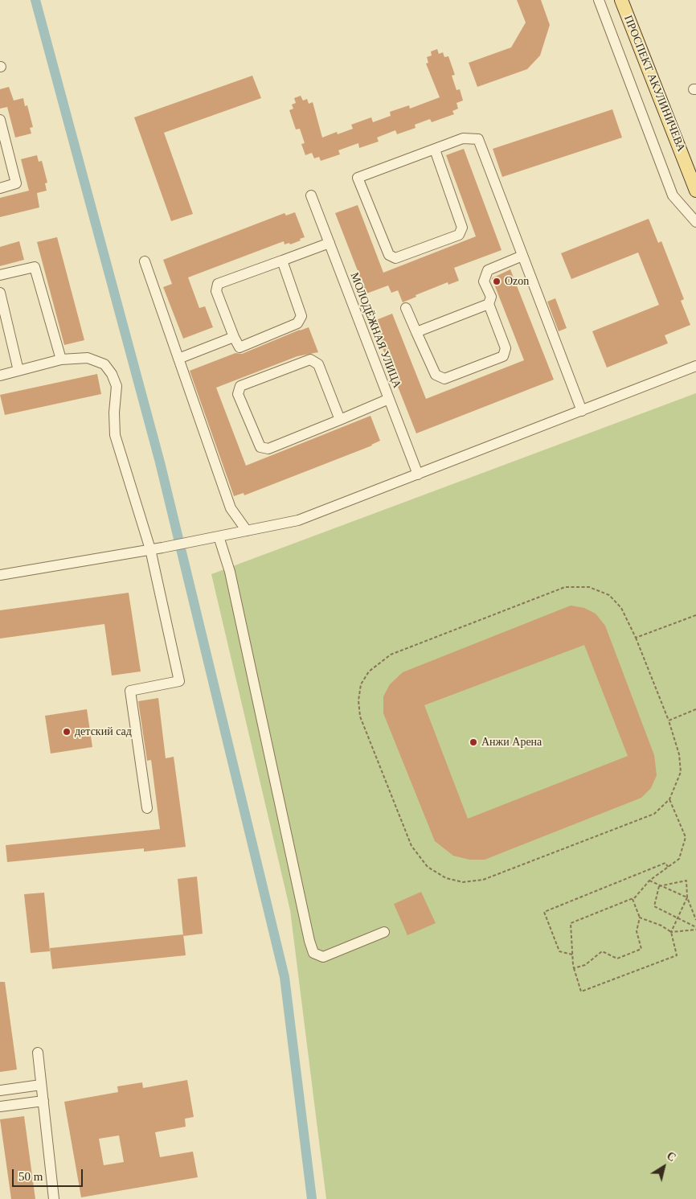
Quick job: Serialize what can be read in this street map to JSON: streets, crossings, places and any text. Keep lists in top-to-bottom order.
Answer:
{
  "streets": {
    "main road": ["ПРОСПЕКТ АКУЛИНИЧЕВА"],
    "street": ["МОЛОДЁЖНАЯ УЛИЦА"]
  },
  "places": ["Ozon", "детский сад", "Анжи Арена"],
  "scale_bar": "50 m",
  "north": "top right"
}
